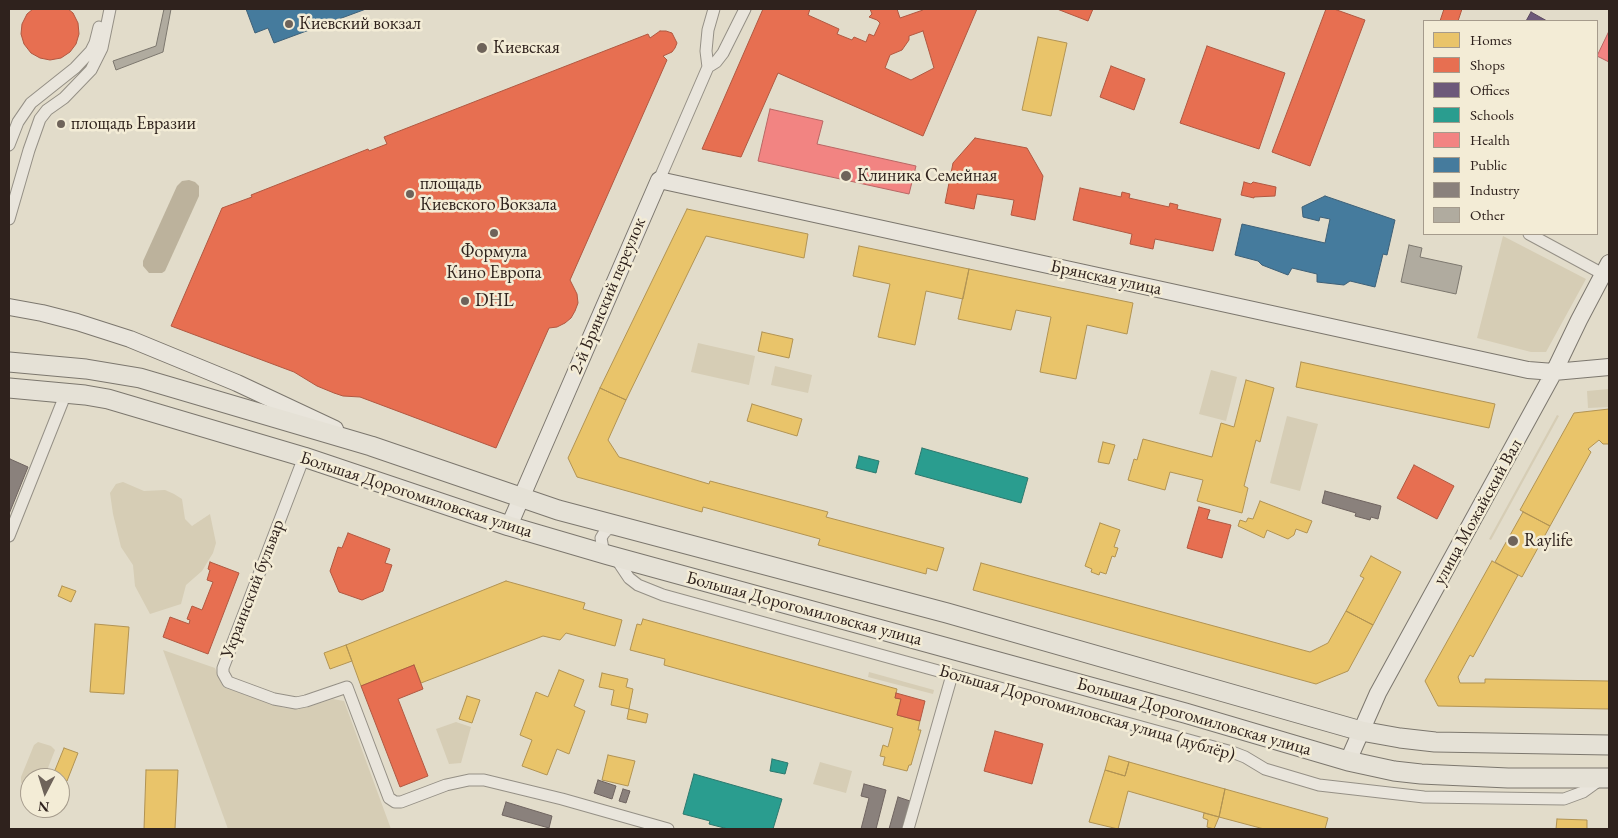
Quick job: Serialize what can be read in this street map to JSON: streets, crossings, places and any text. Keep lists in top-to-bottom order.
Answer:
{
  "streets": {
    "main road": ["Большая Дорогомиловская улица"],
    "street": [
      "Брянская улица",
      "2-й Брянский переулок",
      "улица Можайский Вал",
      "Украинский бульвар",
      "Большая Дорогомиловская улица (дублёр)"
    ]
  },
  "crossings": [
    ["Брянская улица", "2-й Брянский переулок"],
    ["Брянская улица", "улица Можайский Вал"],
    ["2-й Брянский переулок", "Большая Дорогомиловская улица"],
    ["Большая Дорогомиловская улица", "улица Можайский Вал"],
    ["Большая Дорогомиловская улица", "Украинский бульвар"],
    ["Большая Дорогомиловская улица", "Большая Дорогомиловская улица (дублёр)"]
  ],
  "places": [
    "Киевский вокзал",
    "Киевская",
    "площадь Евразии",
    "Клиника Семейная",
    "площадь Киевского Вокзала",
    "Формула Кино Европа",
    "DHL",
    "Raylife"
  ],
  "legend": [
    "Homes",
    "Shops",
    "Offices",
    "Schools",
    "Health",
    "Public",
    "Industry",
    "Other"
  ],
  "north": "bottom"
}
